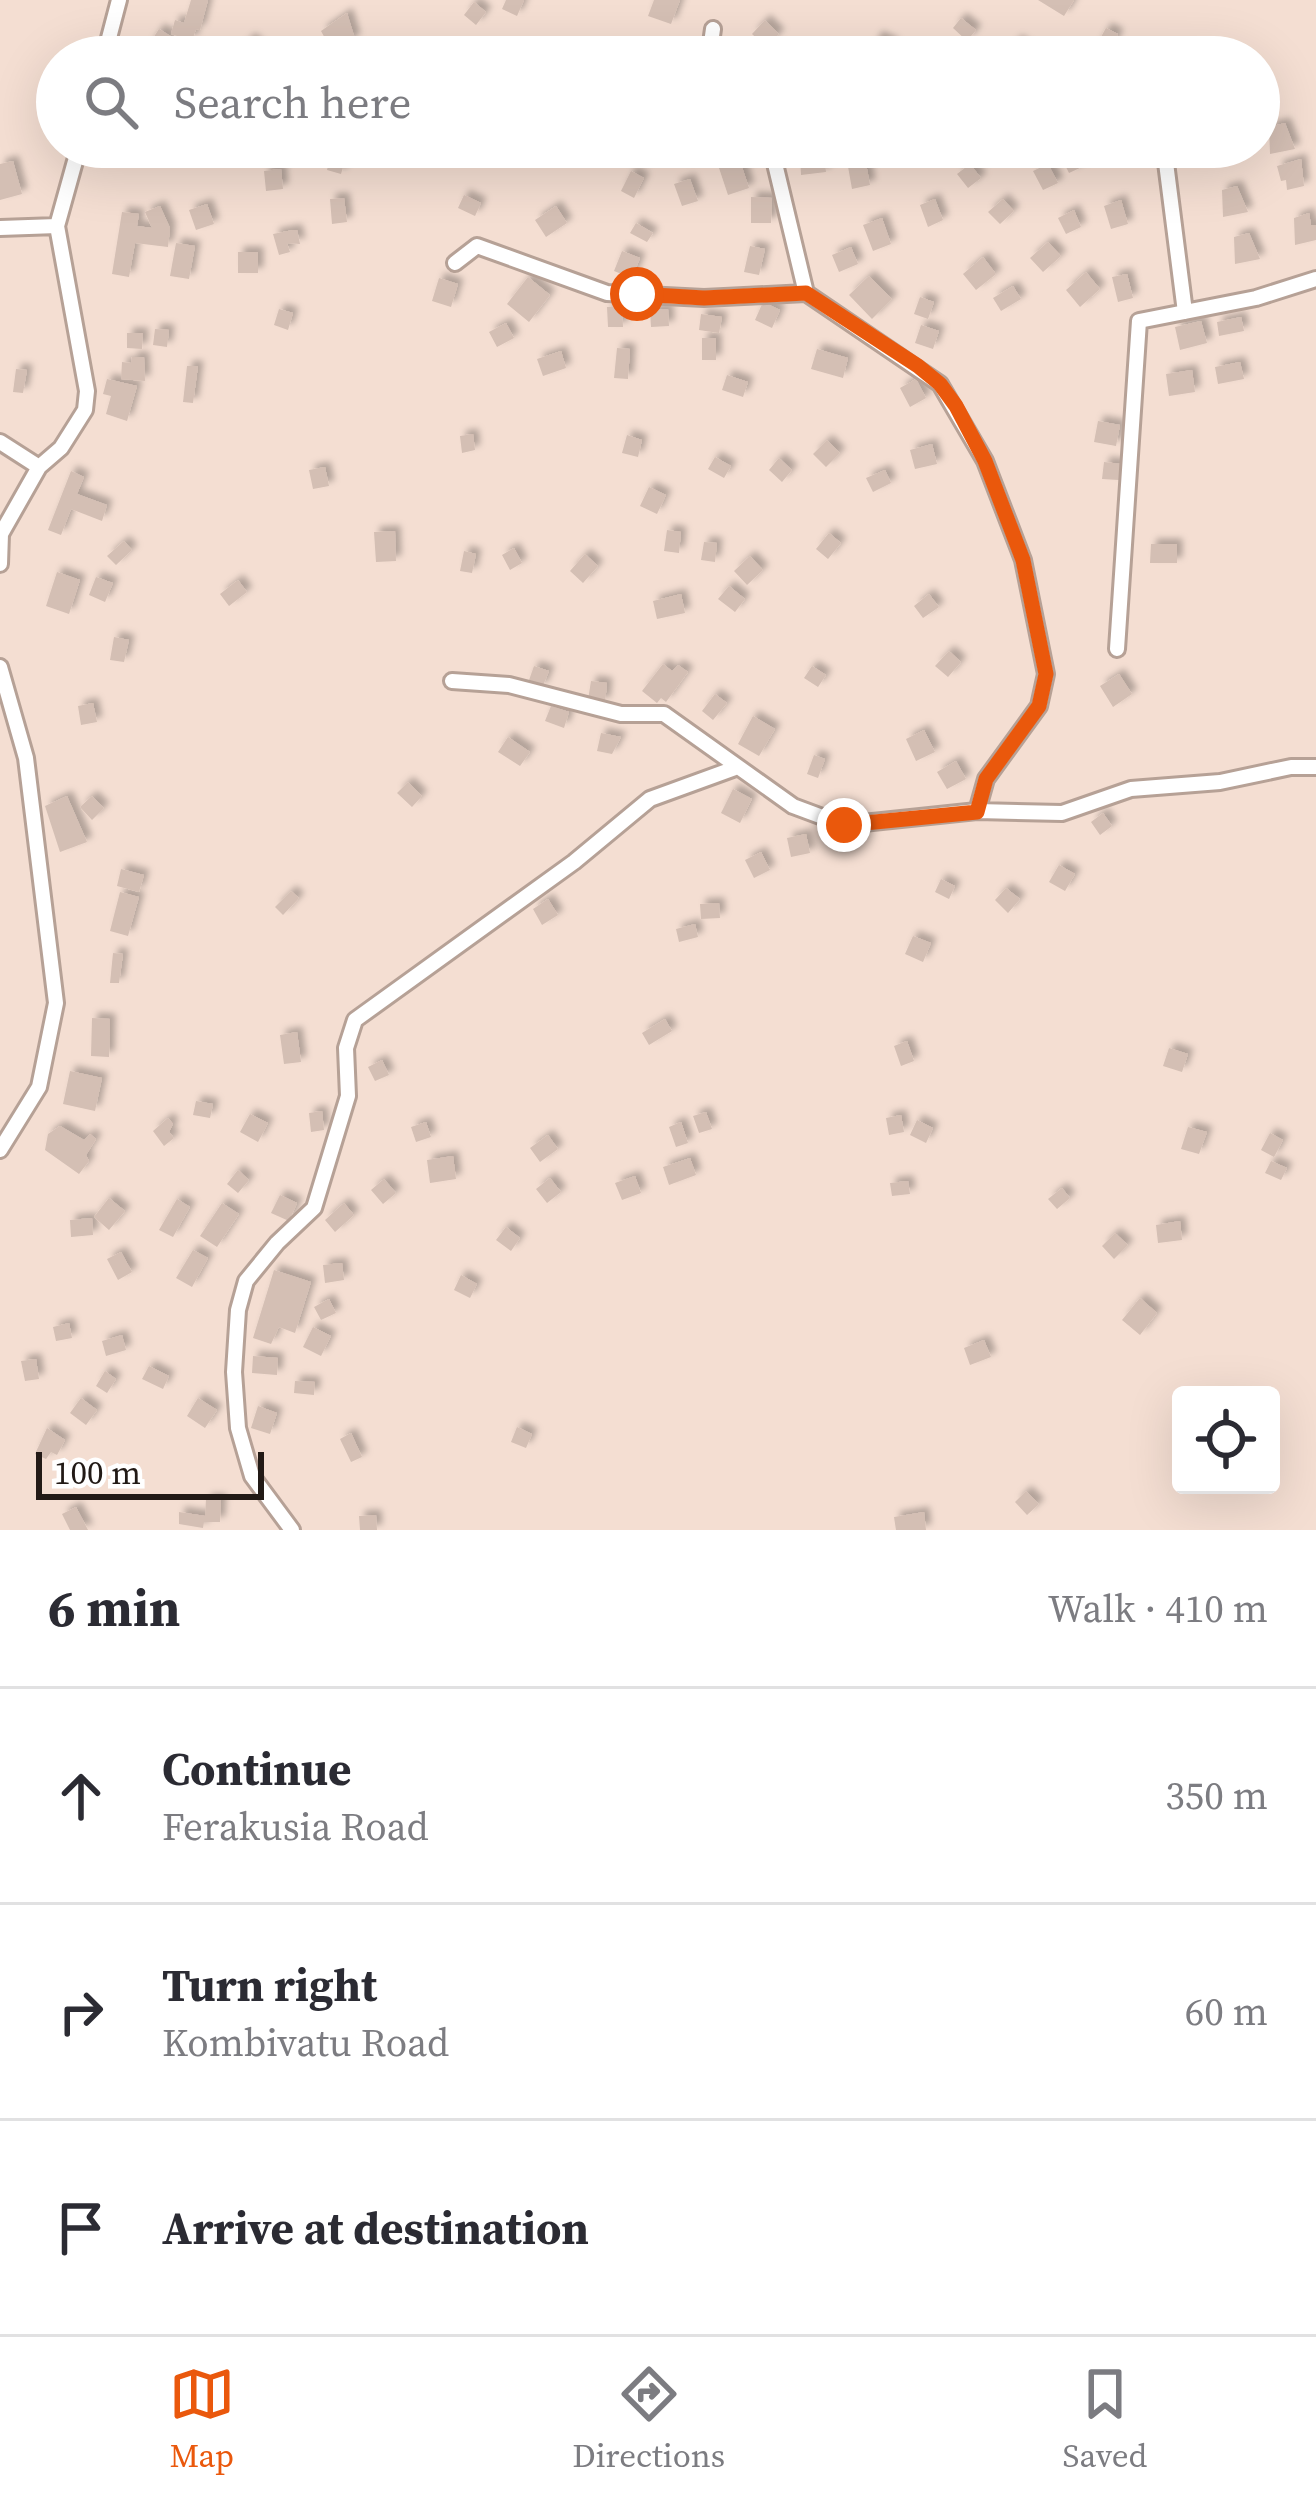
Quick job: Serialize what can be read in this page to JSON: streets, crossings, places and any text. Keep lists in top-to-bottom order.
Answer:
{
  "scale_bar": "100 m",
  "page": {
    "search": "Search here",
    "scale": "100 m",
    "heading": ["6 min", "Walk · 410 m"],
    "list": [
      ["Continue", "Ferakusia Road", "350 m"],
      ["Turn right", "Kombivatu Road", "60 m"],
      "Arrive at destination"
    ],
    "nav": ["Map", "Directions", "Saved"]
  }
}
